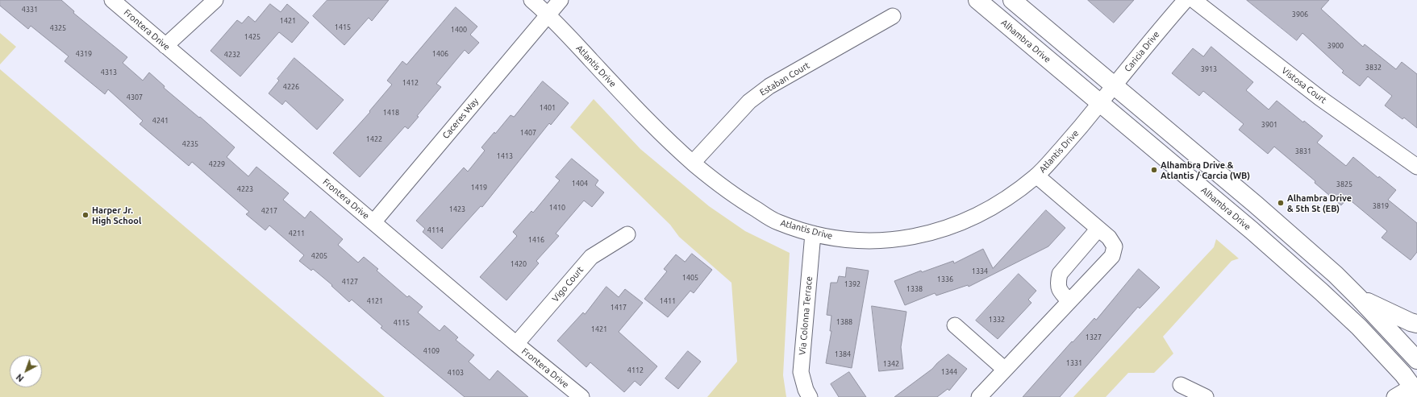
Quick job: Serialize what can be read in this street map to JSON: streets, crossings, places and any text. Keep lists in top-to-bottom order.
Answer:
{
  "streets": {
    "main road": ["Alhambra Drive"],
    "street": [
      "Frontera Drive",
      "Caricia Drive",
      "Atlantis Drive",
      "Estaban Court",
      "Vistosa Court",
      "Caceres Way",
      "Vigo Court",
      "Via Colonna Terrace"
    ]
  },
  "crossings": [
    ["Frontera Drive", "Caceres Way"],
    ["Frontera Drive", "Vigo Court"],
    ["Alhambra Drive", "Caricia Drive"],
    ["Alhambra Drive", "Atlantis Drive"],
    ["Caricia Drive", "Atlantis Drive"],
    ["Atlantis Drive", "Estaban Court"],
    ["Atlantis Drive", "Caceres Way"],
    ["Atlantis Drive", "Via Colonna Terrace"]
  ],
  "places": ["Alhambra Drive & Atlantis / Carcia (WB)", "Alhambra Drive & 5th St (EB)", "Harper Jr. High School"],
  "house_numbers": [
    "4331",
    "3906",
    "1421",
    "1415",
    "4325",
    "1400",
    "1425",
    "3900",
    "4319",
    "1406",
    "4232",
    "3832",
    "3913",
    "4313",
    "1412",
    "4226",
    "4307",
    "1401",
    "1418",
    "4241",
    "3901",
    "1407",
    "1422",
    "4235",
    "3831",
    "1413",
    "4229",
    "1404",
    "3825",
    "1419",
    "4223",
    "3819",
    "1410",
    "1423",
    "4217",
    "4114",
    "4211",
    "1416",
    "4205",
    "1420",
    "1334",
    "1405",
    "1336",
    "4127",
    "1392",
    "1338",
    "4121",
    "1411",
    "1417",
    "1332",
    "1388",
    "4115",
    "1421",
    "1327",
    "4109",
    "1384",
    "1331",
    "1342",
    "4112",
    "1344",
    "4103"
  ],
  "north": "bottom left"
}
